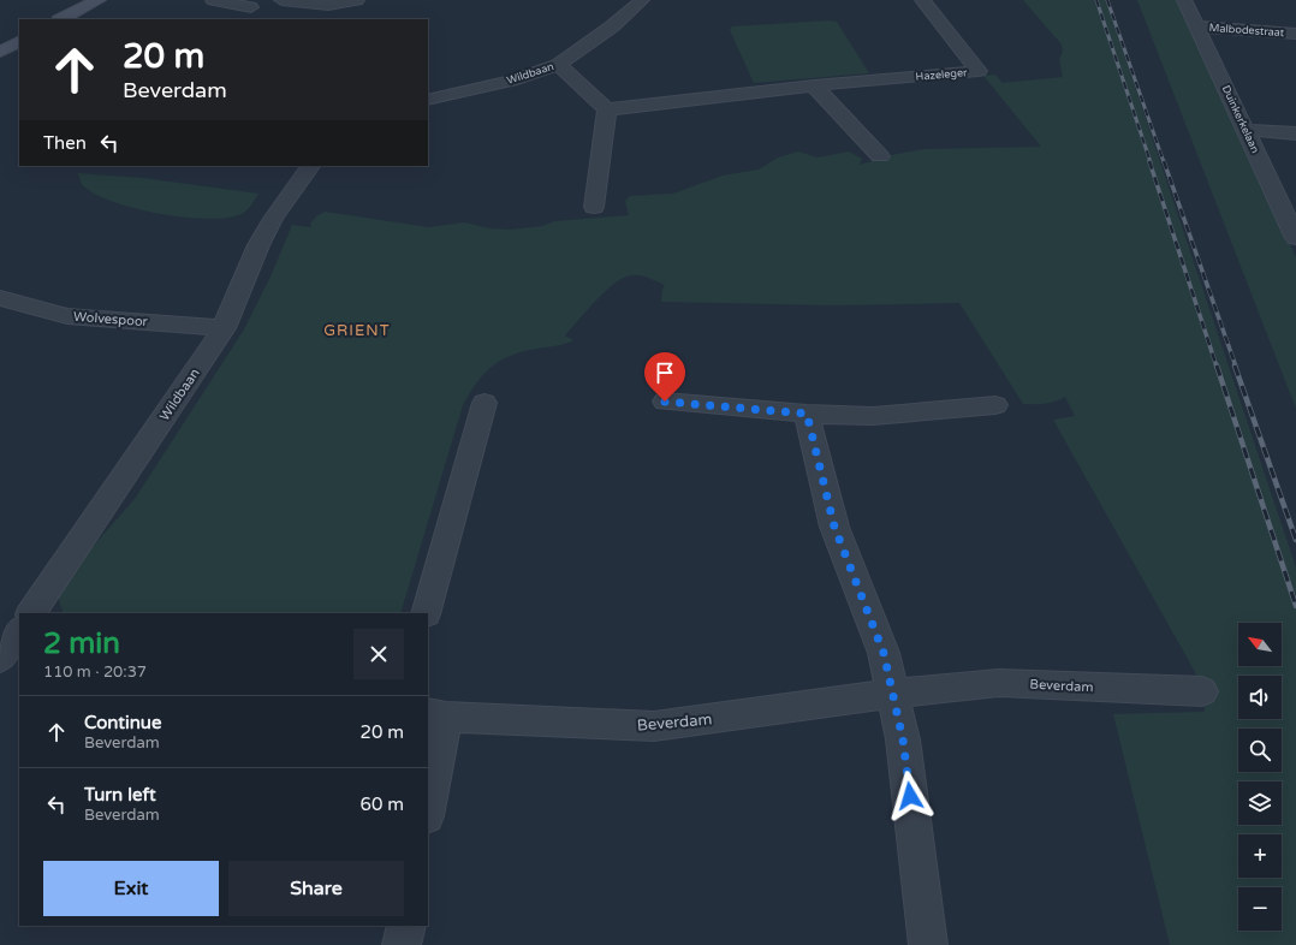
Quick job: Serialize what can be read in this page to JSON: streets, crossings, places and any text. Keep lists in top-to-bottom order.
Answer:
{
  "streets": {
    "street": [
      "Malbodestraat",
      "Wildbaan",
      "Hazeleger",
      "Duinkerkelaan",
      "Wolvespoor",
      "Beverdam"
    ]
  },
  "crossings": [
    ["Malbodestraat", "Duinkerkelaan"],
    ["Wildbaan", "Wolvespoor"]
  ],
  "districts": ["GRIENT"],
  "north": "top left",
  "page": {
    "turn": ["20 m", "Beverdam"],
    "then": "Then",
    "heading": ["2 min", "110 m · 20:37"],
    "map_buttons": ["+", "−"],
    "list": [
      {
        "name": "Continue",
        "note": "Beverdam",
        "value": "20 m"
      },
      {
        "name": "Turn left",
        "note": "Beverdam",
        "value": "60 m"
      }
    ],
    "buttons": ["Exit", "Share"]
  }
}
